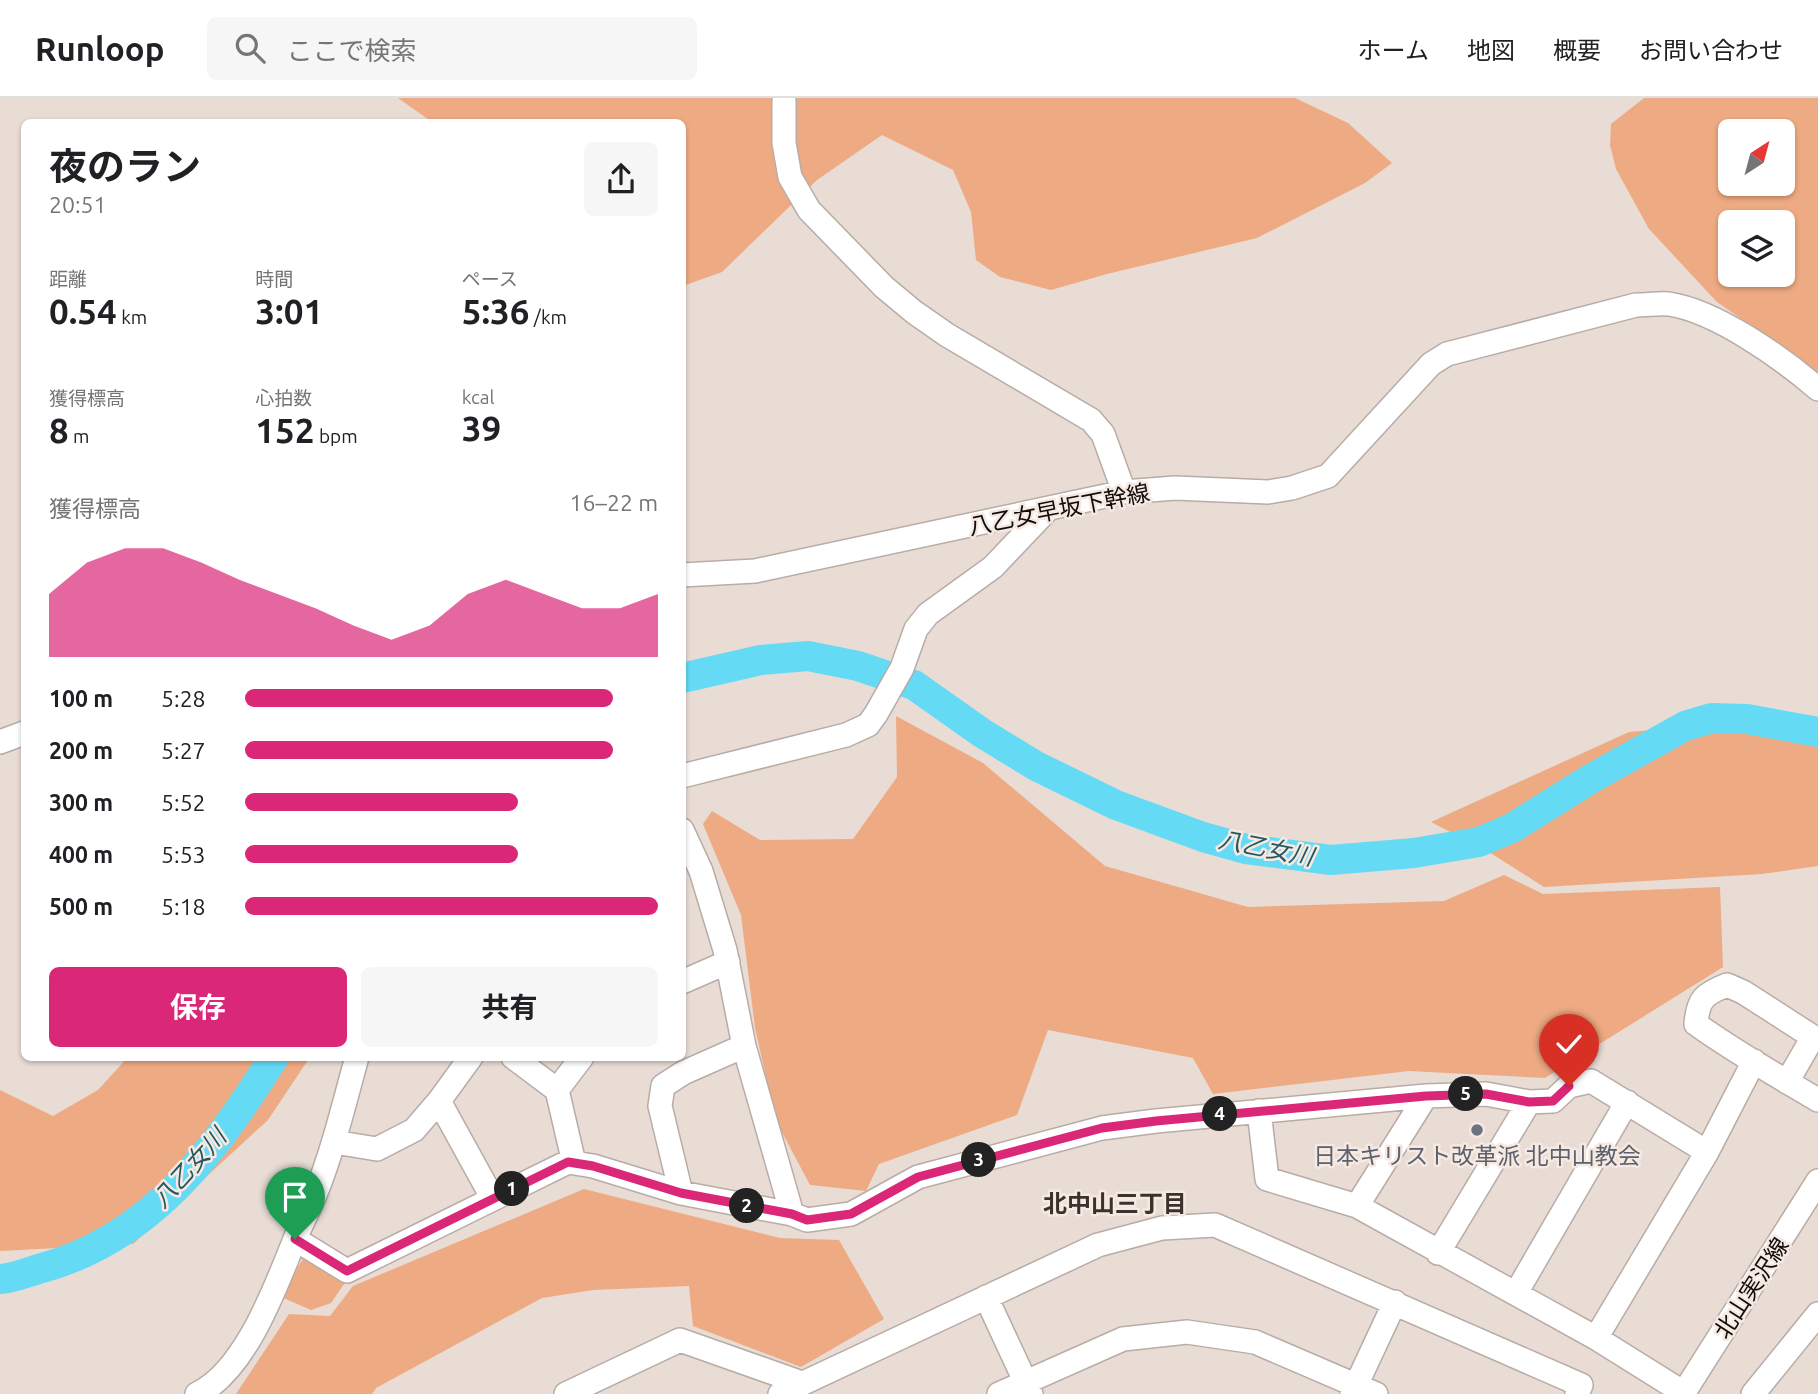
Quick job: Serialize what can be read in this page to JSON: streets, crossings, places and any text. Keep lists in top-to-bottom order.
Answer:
{
  "streets": {
    "street": ["八乙女早坂下幹線", "北山実沢線"]
  },
  "districts": ["北中山三丁目"],
  "water": ["八乙女川"],
  "places": ["日本キリスト改革派 北中山教会"],
  "north": "top right",
  "page": {
    "header": "Runloop",
    "search": "ここで検索",
    "nav": [
      "ホーム",
      "地図",
      "概要",
      "お問い合わせ"
    ],
    "heading": ["夜のラン", "20:51"],
    "stats": [
      ["距離", "0.54 km"],
      ["時間", "3:01"],
      ["ペース", "5:36 /km"],
      ["獲得標高", "8 m"],
      ["心拍数", "152 bpm"],
      ["kcal", "39"]
    ],
    "chart": ["獲得標高", "16–22 m"],
    "list": [
      {
        "name": "100 m",
        "note": "5:28"
      },
      {
        "name": "200 m",
        "note": "5:27"
      },
      {
        "name": "300 m",
        "note": "5:52"
      },
      {
        "name": "400 m",
        "note": "5:53"
      },
      {
        "name": "500 m",
        "note": "5:18"
      }
    ],
    "buttons": ["保存", "共有"],
    "pins": [
      "5",
      "4",
      "3",
      "1",
      "2"
    ]
  }
}
